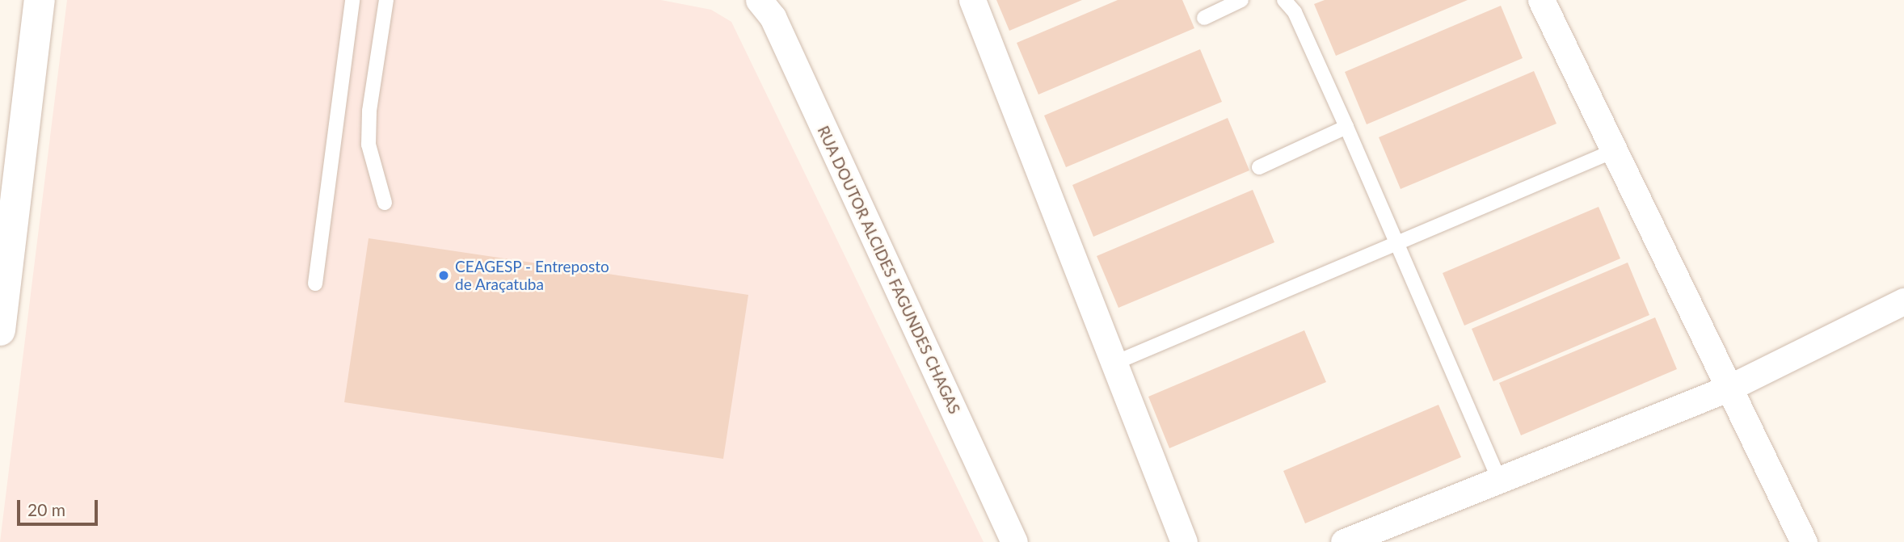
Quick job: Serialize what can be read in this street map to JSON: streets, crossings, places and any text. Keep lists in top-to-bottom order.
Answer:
{
  "streets": {
    "street": ["RUA DOUTOR ALCIDES FAGUNDES CHAGAS"]
  },
  "places": ["CEAGESP - Entreposto de Araçatuba"],
  "scale_bar": "20 m"
}
